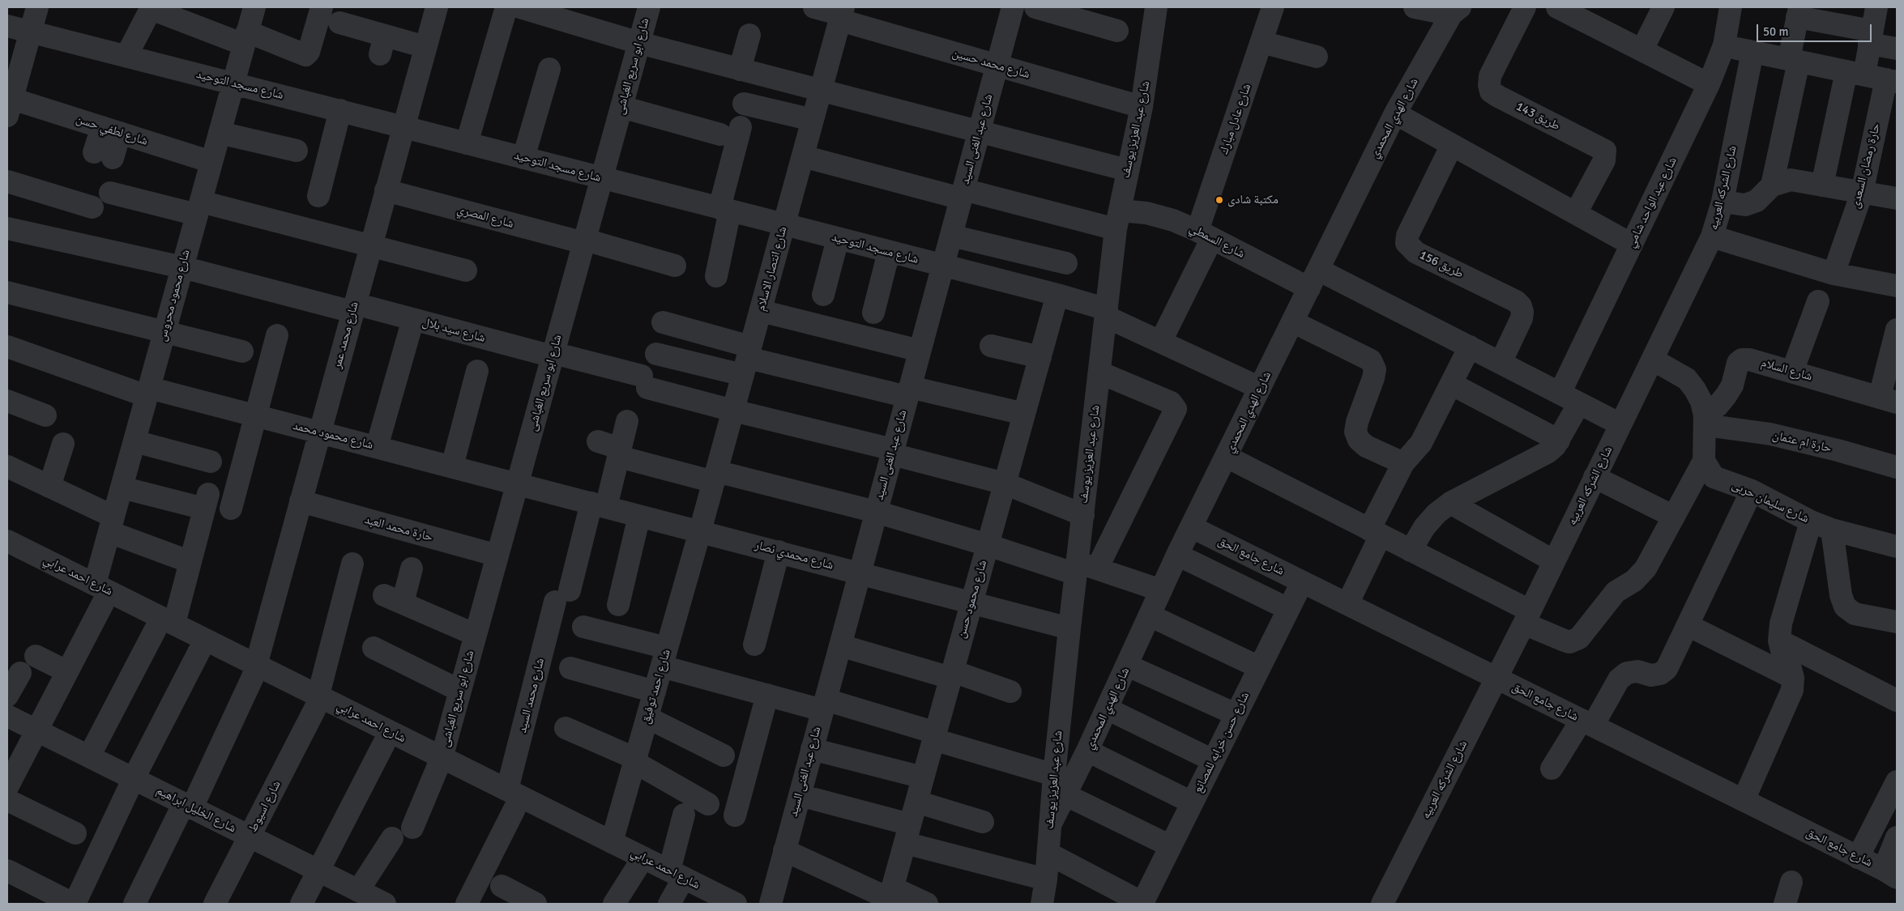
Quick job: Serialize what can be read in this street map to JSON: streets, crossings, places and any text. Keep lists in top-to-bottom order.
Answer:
{
  "streets": {
    "street": [
      "شارع محمد حسين",
      "شارع ابو سريع الغباشى",
      "شارع مسجد التوحيد",
      "طريق 143",
      "شارع الهدي المحمدي",
      "شارع عادل مبارك",
      "شارع عبد العزيز يوسف",
      "شارع لطفي حسن",
      "شارع عبد الغنى السيد",
      "حارة رمضان السعدى",
      "شارع الشركه العربيه",
      "شارع عبد الواحد شامي",
      "شارع المصري",
      "شارع السمطي",
      "طريق 156",
      "شارع انتصار الاسلام",
      "شارع محمود محروس",
      "شارع سيد بلال",
      "شارع محمد عمر",
      "شارع السلام",
      "شارع محمود محمد",
      "حارة ام عثمان",
      "شارع سليمان حربى",
      "حارة محمد العبد",
      "شارع محمدي نصار",
      "شارع جامع الحق",
      "شارع احمد عرابي",
      "شارع محمود حسن",
      "شارع احمد توفيق",
      "شارع محمد السيد",
      "شارع حسن خرابه للمصانع",
      "شارع اسيوط",
      "شارع الخليل ابراهيم"
    ]
  },
  "crossings": [
    ["شارع محمد حسين", "شارع عبد العزيز يوسف"],
    ["شارع محمد حسين", "شارع عبد الغنى السيد"],
    ["شارع محمد حسين", "شارع انتصار الاسلام"],
    ["شارع ابو سريع الغباشى", "شارع مسجد التوحيد"],
    ["شارع ابو سريع الغباشى", "شارع المصري"],
    ["شارع ابو سريع الغباشى", "شارع سيد بلال"],
    ["شارع ابو سريع الغباشى", "شارع محمود محمد"],
    ["شارع ابو سريع الغباشى", "حارة محمد العبد"],
    ["شارع ابو سريع الغباشى", "شارع محمدي نصار"],
    ["شارع ابو سريع الغباشى", "شارع احمد عرابي"],
    ["شارع مسجد التوحيد", "شارع الهدي المحمدي"],
    ["شارع مسجد التوحيد", "شارع عادل مبارك"],
    ["شارع مسجد التوحيد", "شارع عبد العزيز يوسف"],
    ["شارع مسجد التوحيد", "شارع عبد الغنى السيد"],
    ["شارع مسجد التوحيد", "شارع انتصار الاسلام"],
    ["شارع مسجد التوحيد", "شارع محمود محروس"],
    ["شارع مسجد التوحيد", "شارع محمد عمر"],
    ["شارع مسجد التوحيد", "شارع محمود حسن"],
    ["شارع الهدي المحمدي", "شارع عبد العزيز يوسف"],
    ["شارع الهدي المحمدي", "شارع السمطي"],
    ["شارع الهدي المحمدي", "شارع جامع الحق"],
    ["شارع عادل مبارك", "شارع السمطي"],
    ["شارع عبد العزيز يوسف", "شارع السمطي"],
    ["شارع عبد العزيز يوسف", "شارع سيد بلال"],
    ["شارع عبد العزيز يوسف", "شارع محمدي نصار"],
    ["شارع لطفي حسن", "شارع محمود محروس"],
    ["شارع عبد الغنى السيد", "شارع السمطي"],
    ["شارع عبد الغنى السيد", "شارع سيد بلال"],
    ["شارع عبد الغنى السيد", "شارع محمدي نصار"],
    ["شارع الشركه العربيه", "شارع السمطي"],
    ["شارع الشركه العربيه", "شارع جامع الحق"],
    ["شارع عبد الواحد شامي", "شارع السمطي"],
    ["شارع المصري", "شارع محمد عمر"],
    ["شارع السمطي", "طريق 156"],
    ["شارع السمطي", "شارع انتصار الاسلام"],
    ["شارع انتصار الاسلام", "شارع سيد بلال"],
    ["شارع انتصار الاسلام", "شارع محمدي نصار"],
    ["شارع انتصار الاسلام", "شارع احمد توفيق"],
    ["شارع محمود محروس", "شارع سيد بلال"],
    ["شارع محمود محروس", "شارع محمود محمد"],
    ["شارع محمود محروس", "شارع احمد عرابي"],
    ["شارع محمود محروس", "شارع الخليل ابراهيم"],
    ["شارع سيد بلال", "شارع محمد عمر"],
    ["شارع سيد بلال", "شارع محمود حسن"],
    ["شارع محمد عمر", "شارع محمود محمد"],
    ["شارع محمد عمر", "حارة محمد العبد"],
    ["شارع محمد عمر", "شارع احمد عرابي"],
    ["شارع محمد عمر", "شارع الخليل ابراهيم"],
    ["شارع السلام", "حارة ام عثمان"],
    ["شارع محمود محمد", "شارع محمدي نصار"],
    ["شارع محمدي نصار", "شارع محمود حسن"],
    ["شارع محمدي نصار", "شارع احمد توفيق"],
    ["شارع محمدي نصار", "شارع محمد السيد"],
    ["شارع جامع الحق", "شارع حسن خرابه للمصانع"],
    ["شارع احمد عرابي", "شارع احمد توفيق"],
    ["شارع احمد عرابي", "شارع محمد السيد"],
    ["شارع احمد عرابي", "شارع اسيوط"],
    ["شارع اسيوط", "شارع الخليل ابراهيم"]
  ],
  "places": ["مكتبة شادى"],
  "scale_bar": "50 m"
}
